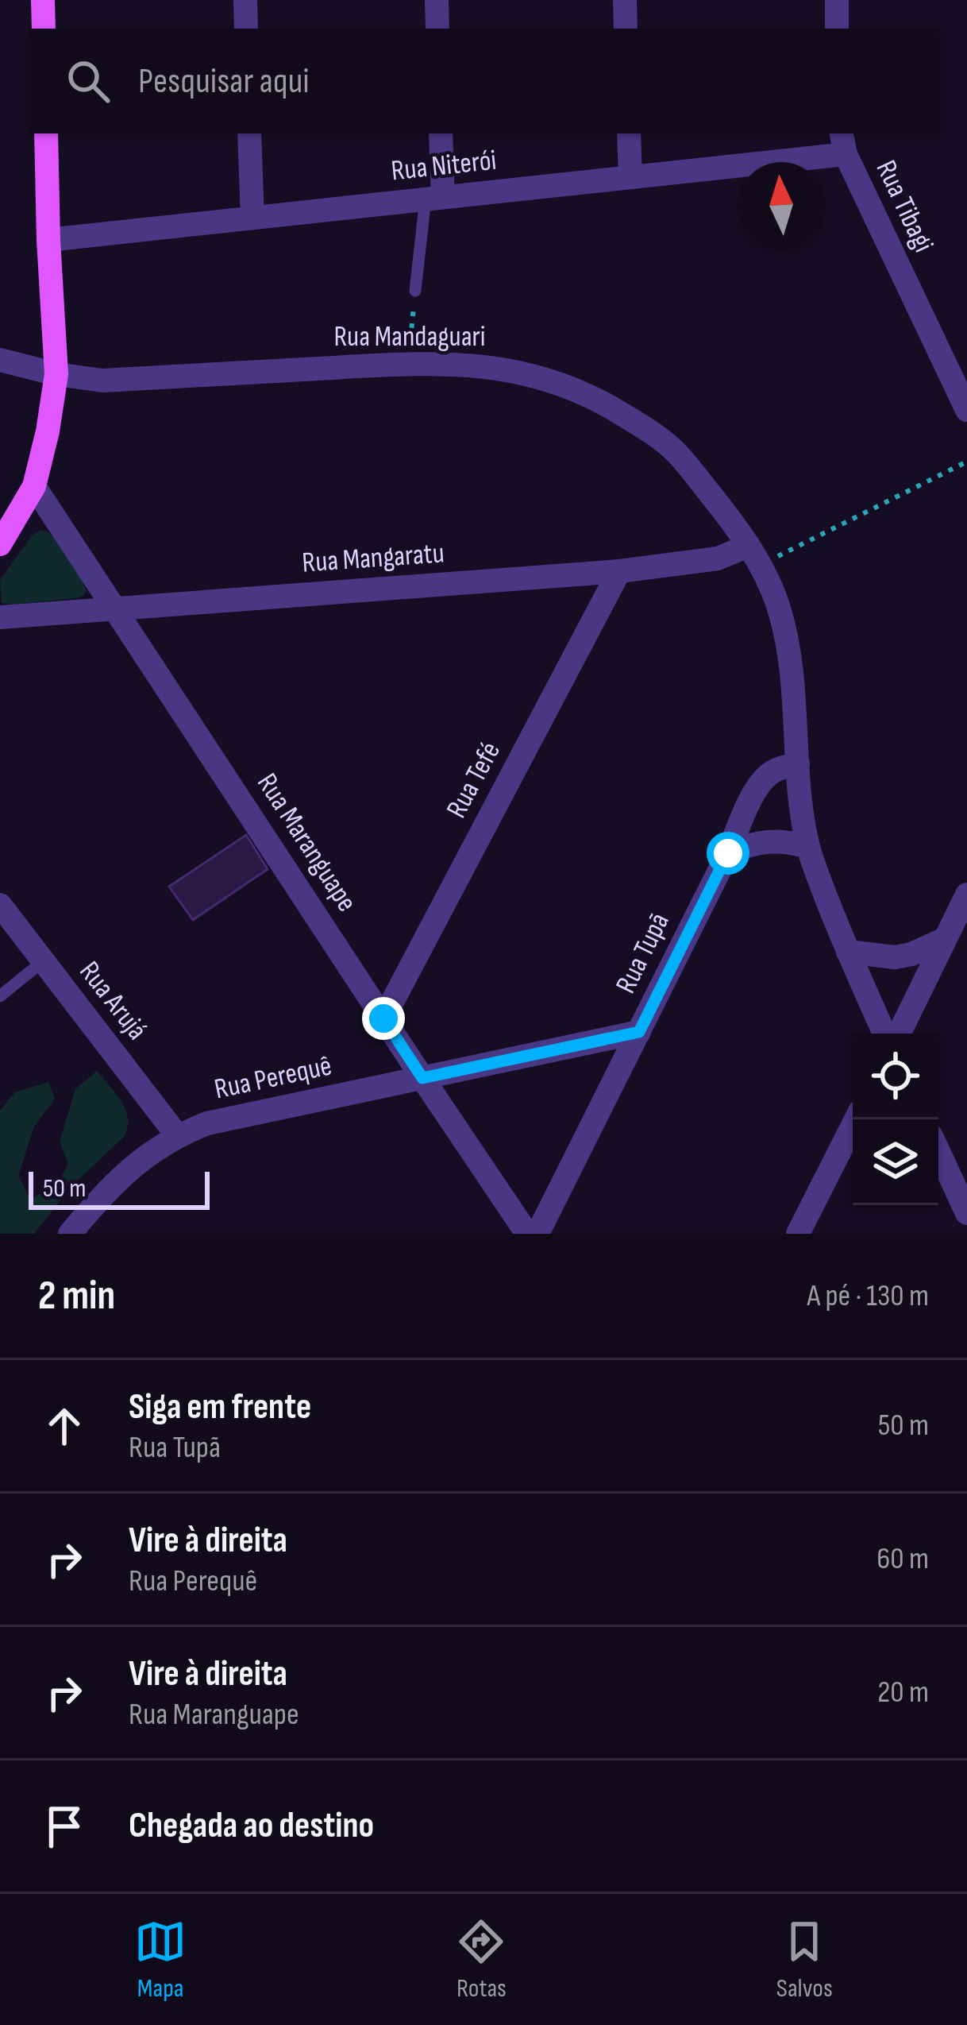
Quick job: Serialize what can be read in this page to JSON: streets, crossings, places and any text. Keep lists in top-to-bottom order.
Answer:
{
  "streets": {
    "street": [
      "Rua Niterói",
      "Rua Tibagi",
      "Rua Mandaguari",
      "Rua Mangaratu",
      "Rua Tefé",
      "Rua Maranguape",
      "Rua Tupã",
      "Rua Arujá",
      "Rua Perequê"
    ]
  },
  "crossings": [
    ["Rua Niterói", "Rua Tibagi"],
    ["Rua Mandaguari", "Rua Mangaratu"],
    ["Rua Mandaguari", "Rua Tupã"],
    ["Rua Mangaratu", "Rua Tefé"],
    ["Rua Mangaratu", "Rua Maranguape"],
    ["Rua Tefé", "Rua Maranguape"],
    ["Rua Maranguape", "Rua Perequê"],
    ["Rua Tupã", "Rua Perequê"],
    ["Rua Arujá", "Rua Perequê"]
  ],
  "scale_bar": "50 m",
  "north": "top",
  "page": {
    "search": "Pesquisar aqui",
    "scale": "50 m",
    "heading": ["2 min", "A pé · 130 m"],
    "list": [
      ["Siga em frente", "Rua Tupã", "50 m"],
      ["Vire à direita", "Rua Perequê", "60 m"],
      ["Vire à direita", "Rua Maranguape", "20 m"],
      "Chegada ao destino"
    ],
    "nav": ["Mapa", "Rotas", "Salvos"]
  }
}
